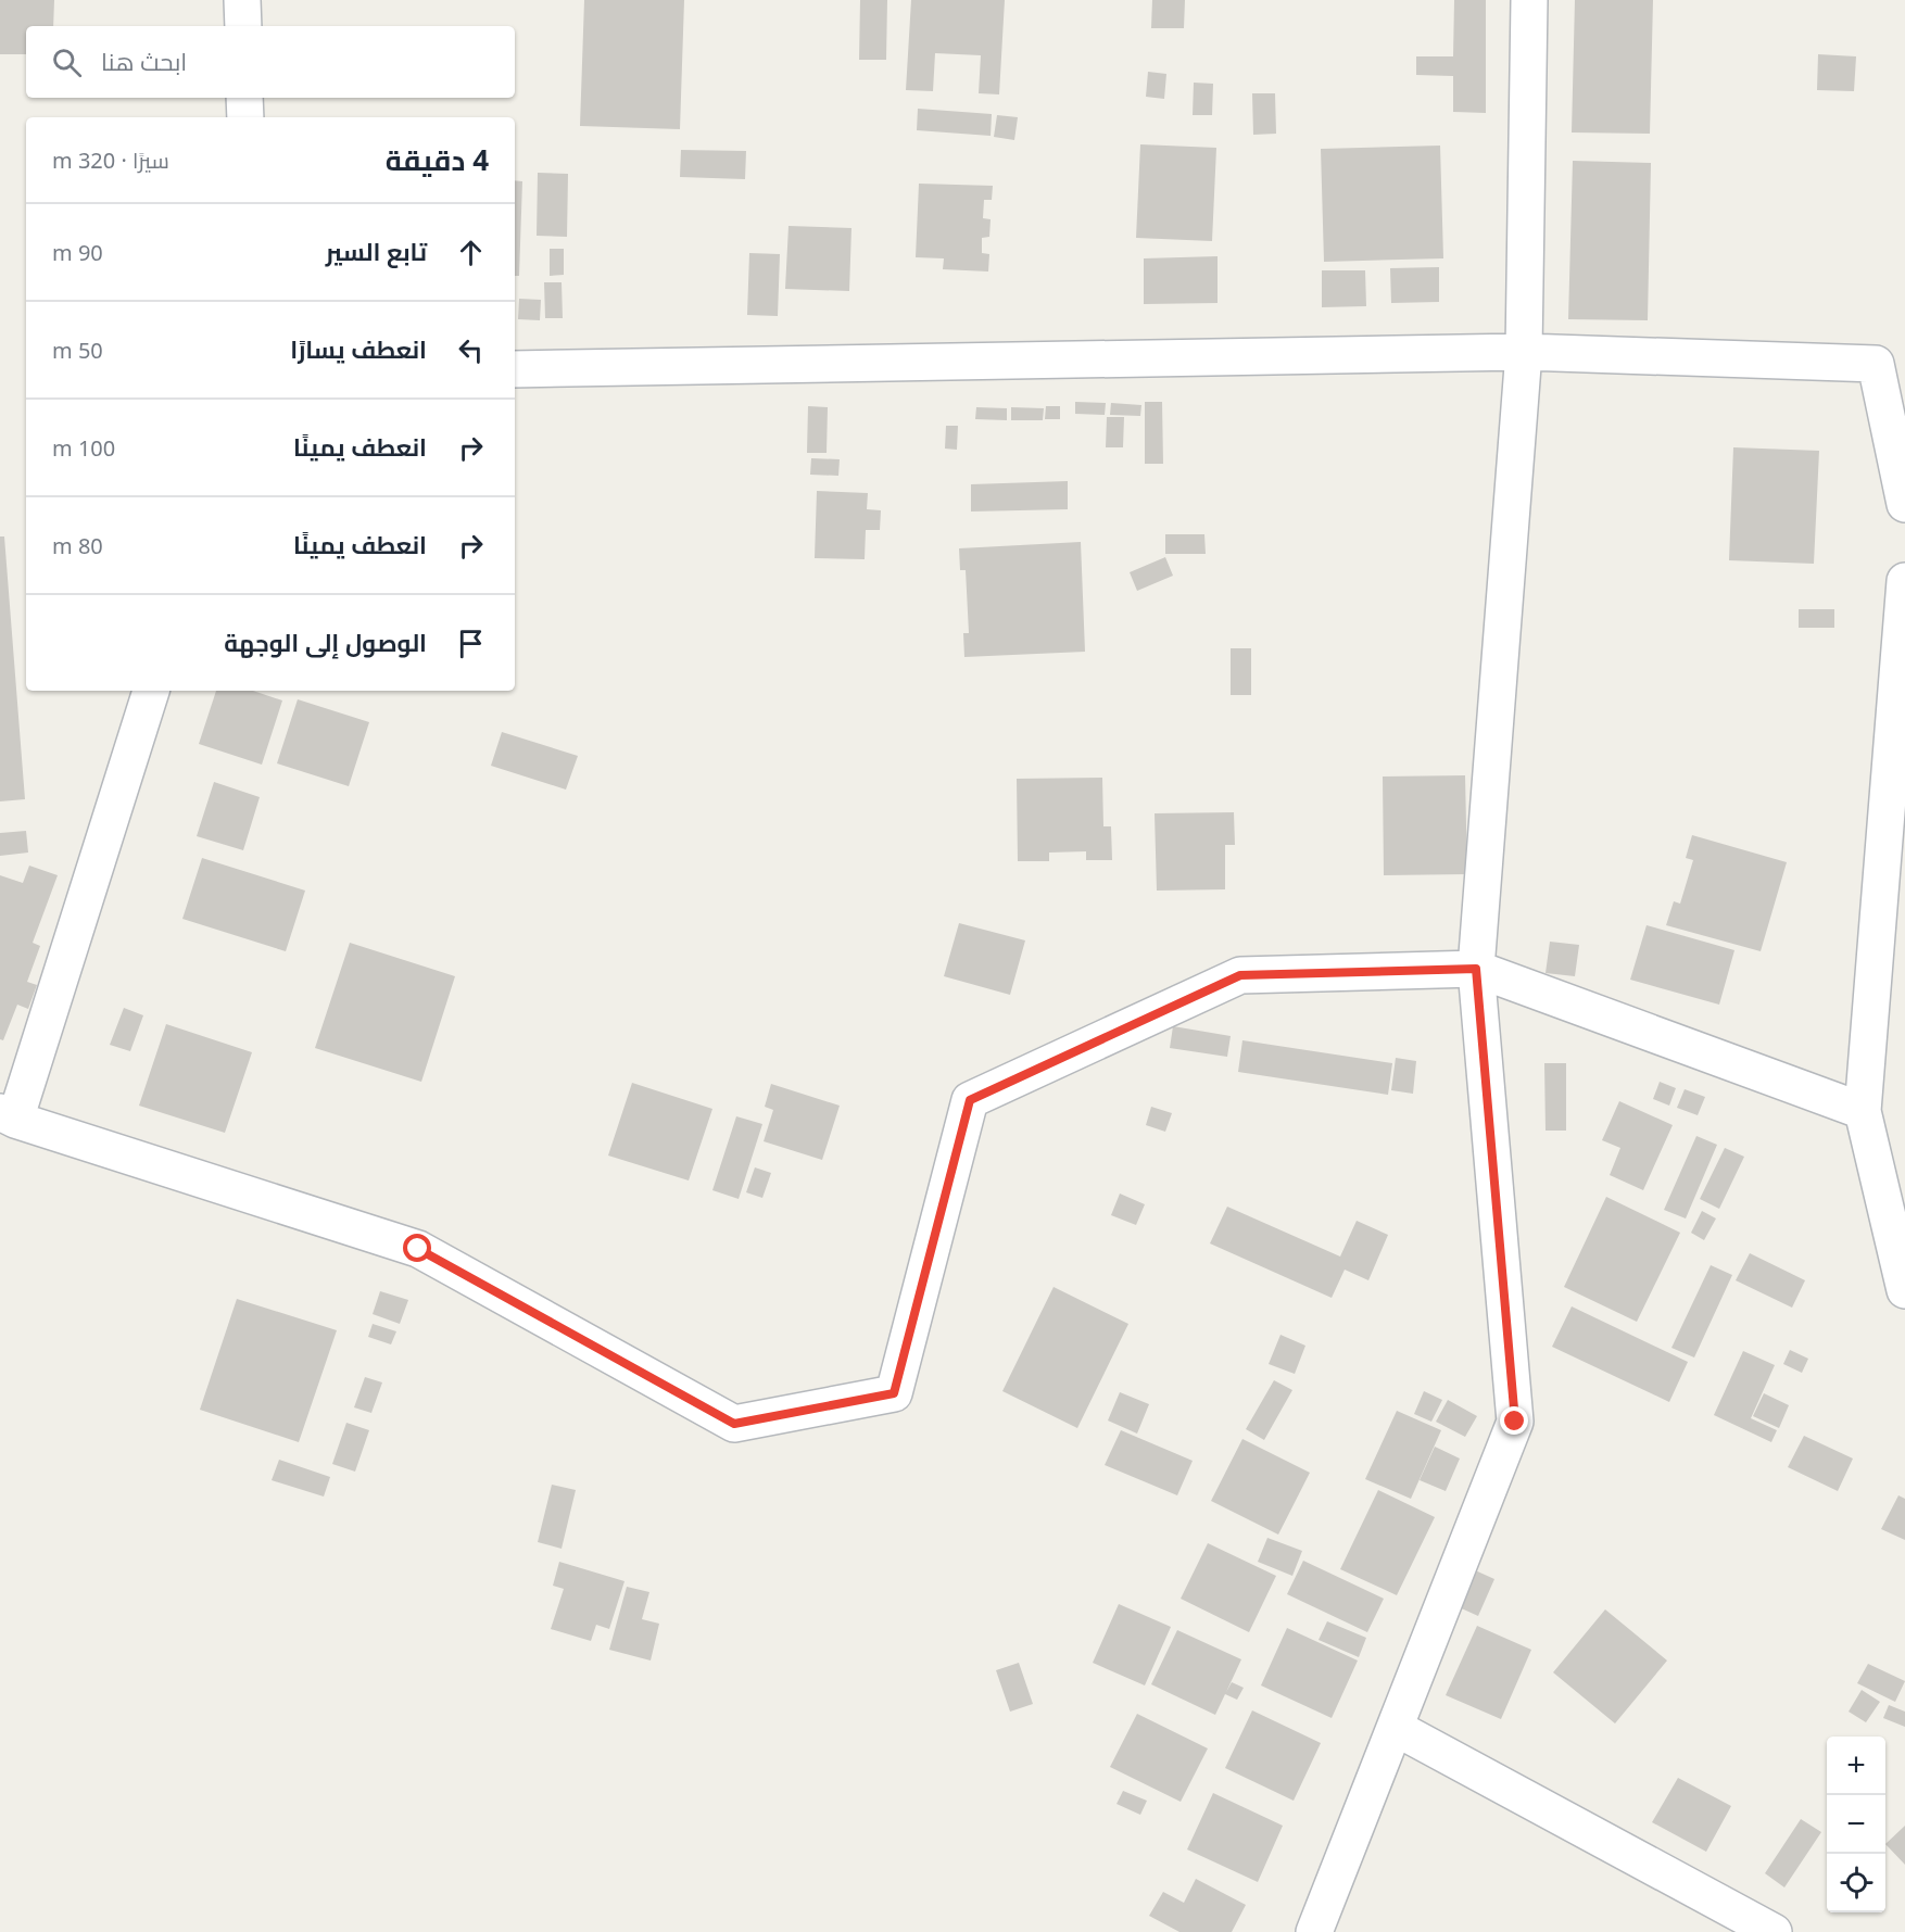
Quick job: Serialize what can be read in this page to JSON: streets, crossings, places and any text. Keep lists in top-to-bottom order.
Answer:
{
  "page": {
    "search": "ابحث هنا",
    "heading": ["4 دقيقة", "سيرًا · 320 m"],
    "list": [
      ["تابع السير", "90 m"],
      ["انعطف يسارًا", "50 m"],
      ["انعطف يمينًا", "100 m"],
      ["انعطف يمينًا", "80 m"],
      "الوصول إلى الوجهة"
    ],
    "map_buttons": ["+", "−"]
  }
}
